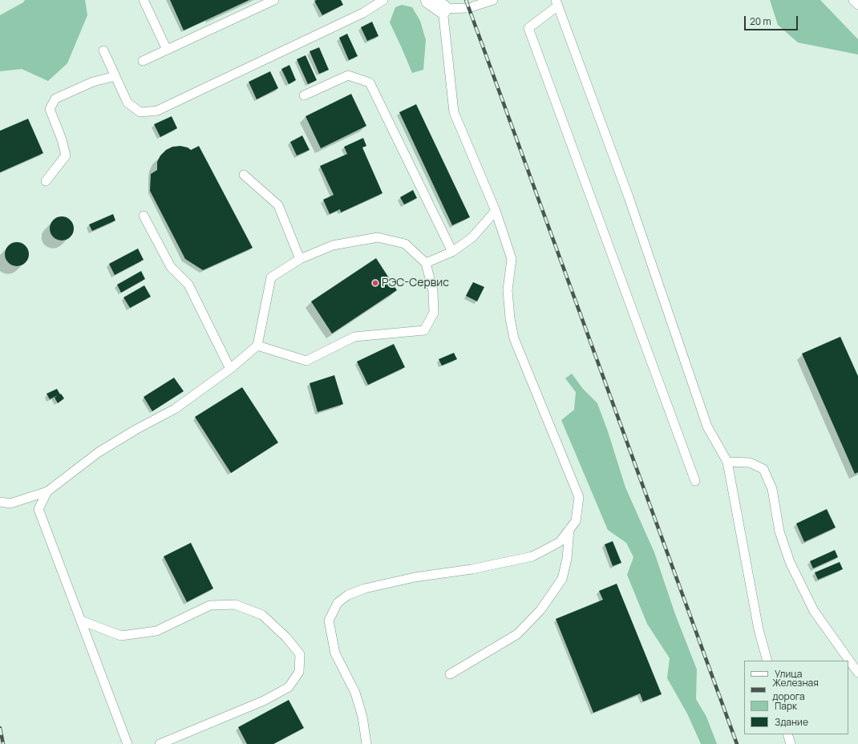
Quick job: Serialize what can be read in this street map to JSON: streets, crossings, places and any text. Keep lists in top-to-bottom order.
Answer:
{
  "places": ["РЭС-Сервис"],
  "legend": [
    "Улица",
    "Железная дорога",
    "Парк",
    "Здание"
  ],
  "scale_bar": "20 m"
}
